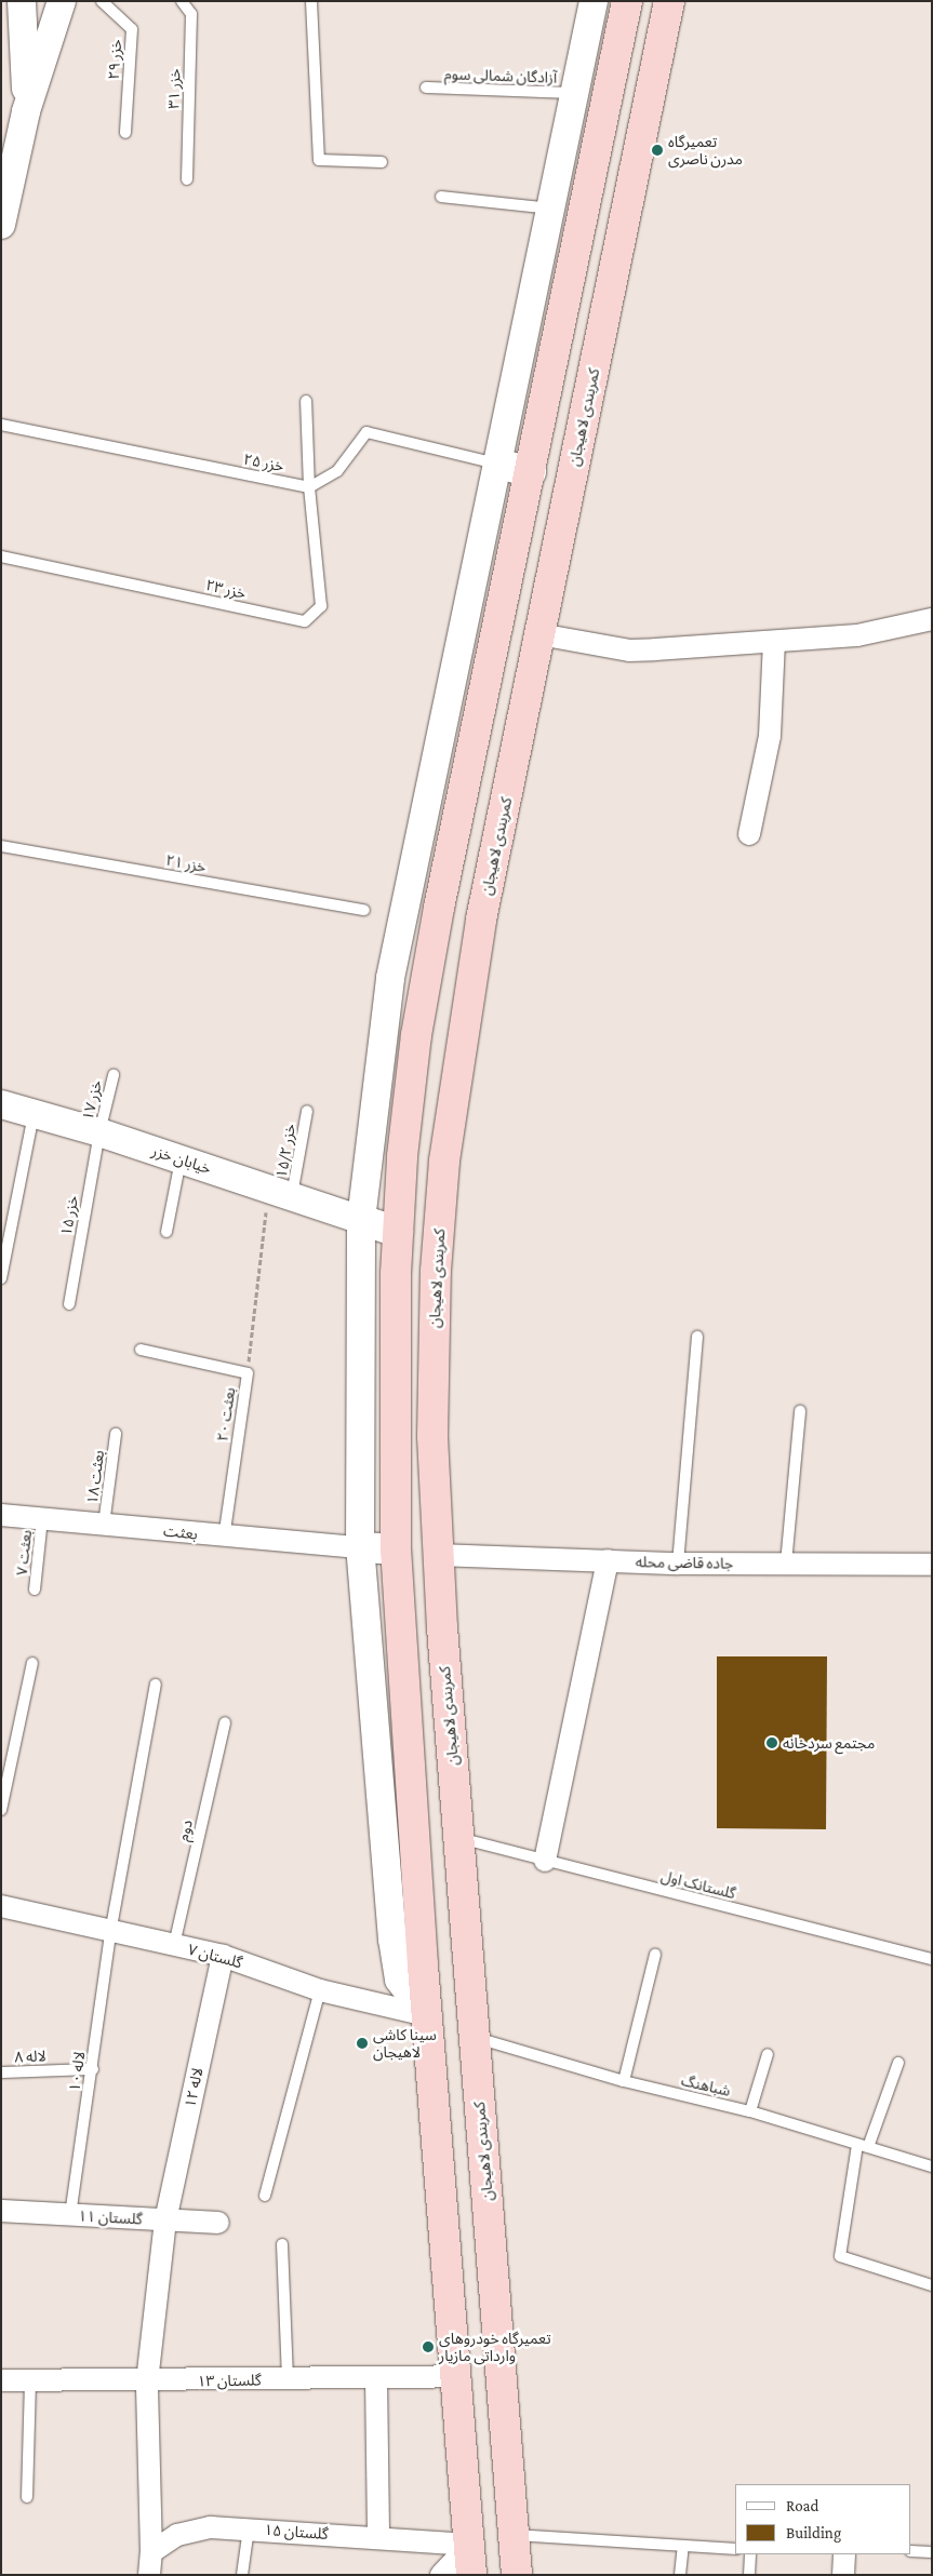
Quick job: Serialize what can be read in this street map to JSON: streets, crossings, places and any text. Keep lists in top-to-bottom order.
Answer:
{
  "streets": {
    "highway": ["کمربندی لاهیجان"],
    "street": [
      "خیابان خزر",
      "بعثت",
      "جاده قاضی محله",
      "گلستان ۷",
      "لاله ۱۲",
      "گلستان ۱۱",
      "گلستان ۱۳",
      "گلستان ۱۵"
    ],
    "lane": [
      "خزر ۲۹",
      "آزادگان شمالی سوم",
      "خزر ۳۱",
      "خزر ۲۵",
      "خزر ۲۳",
      "خزر ۲۱",
      "خزر ۱۷",
      "خزر ۱۵/۲",
      "خزر ۱۵",
      "بعثت ۲۰",
      "بعثت ۱۸",
      "بعثت ۷",
      "دوم",
      "گلستانک اول",
      "لاله ۸",
      "لاله ۱۰",
      "شباهنگ"
    ]
  },
  "crossings": [
    ["کمربندی لاهیجان", "جاده قاضی محله"],
    ["کمربندی لاهیجان", "گلستانک اول"],
    ["کمربندی لاهیجان", "شباهنگ"],
    ["خزر ۲۵", "خزر ۲۳"],
    ["خزر ۱۷", "خیابان خزر"],
    ["خزر ۱۷", "خزر ۱۵"],
    ["خزر ۱۵/۲", "خیابان خزر"],
    ["خیابان خزر", "خزر ۱۵"],
    ["بعثت ۲۰", "بعثت"],
    ["بعثت ۱۸", "بعثت"],
    ["بعثت", "بعثت ۷"],
    ["دوم", "گلستان ۷"],
    ["گلستان ۷", "لاله ۱۰"],
    ["گلستان ۷", "لاله ۱۲"],
    ["لاله ۸", "لاله ۱۰"],
    ["لاله ۱۰", "گلستان ۱۱"],
    ["لاله ۱۲", "گلستان ۱۱"],
    ["لاله ۱۲", "گلستان ۱۳"],
    ["لاله ۱۲", "گلستان ۱۵"]
  ],
  "places": [
    "تعمیرگاه مدرن ناصری",
    "مجتمع سردخانه",
    "سینا کاشی لاهیجان",
    "تعمیرگاه خودروهای وارداتی مازیار"
  ],
  "legend": ["Road", "Building"]
}
